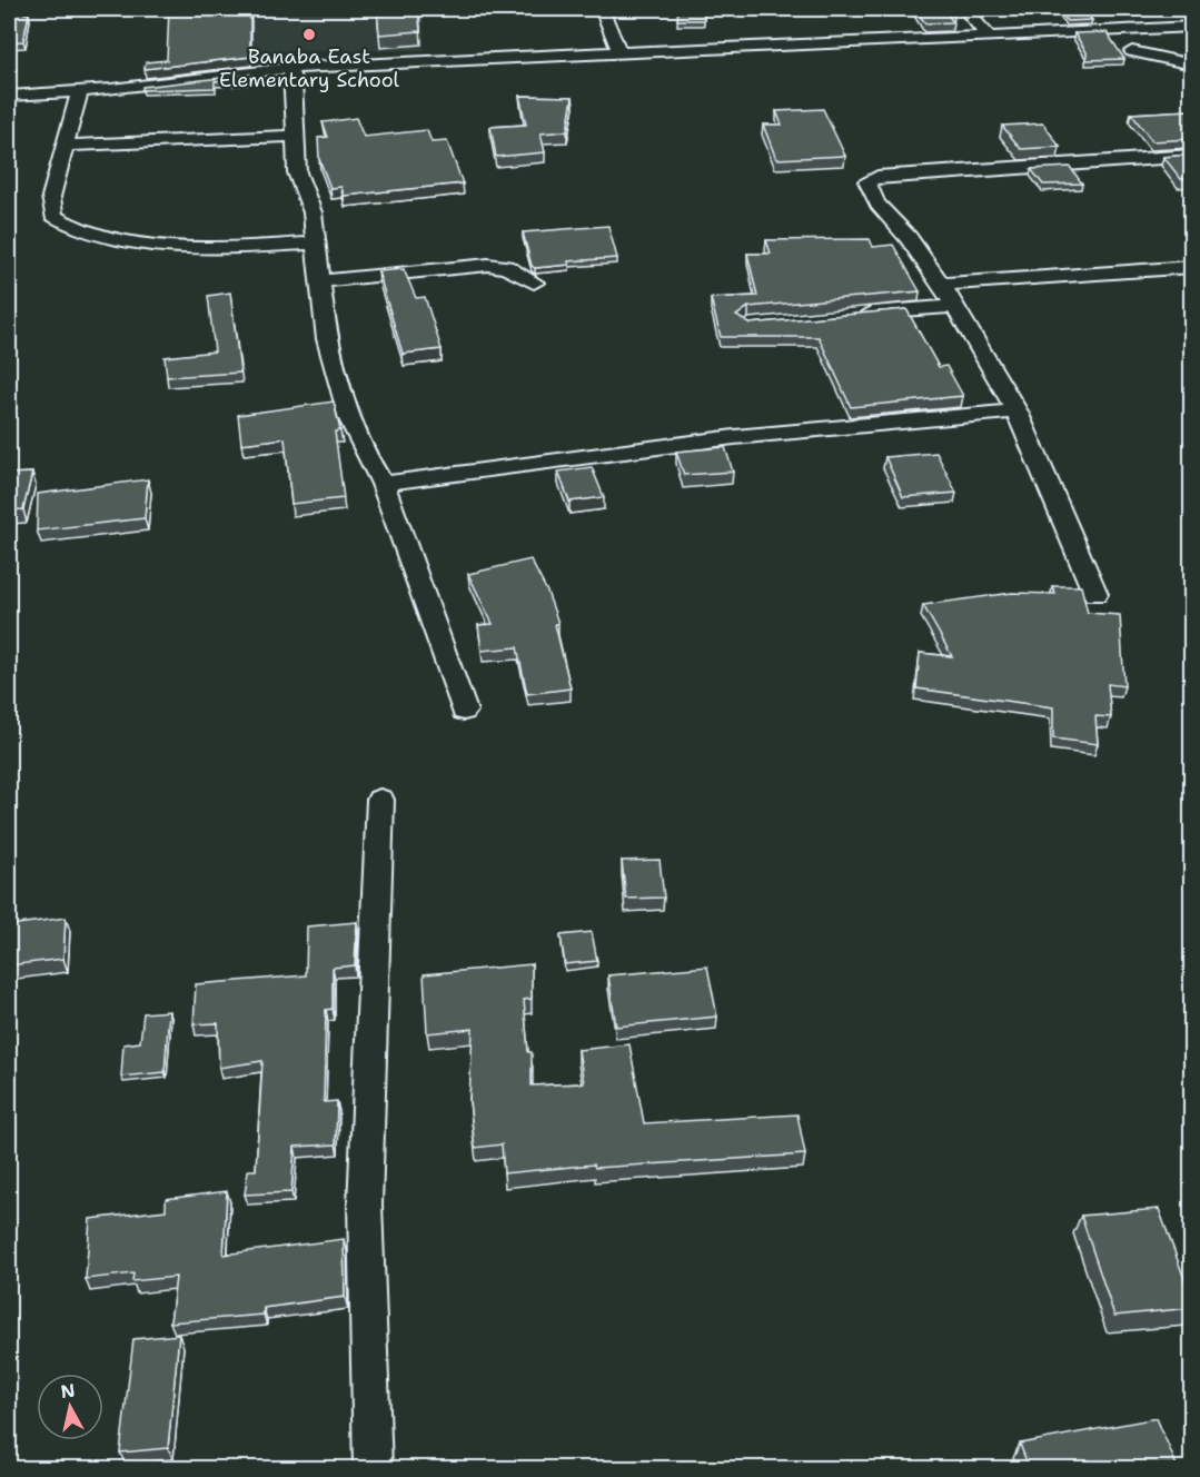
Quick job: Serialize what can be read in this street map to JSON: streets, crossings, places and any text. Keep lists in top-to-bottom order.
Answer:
{
  "places": ["Banaba East Elementary School"],
  "north": "top"
}
